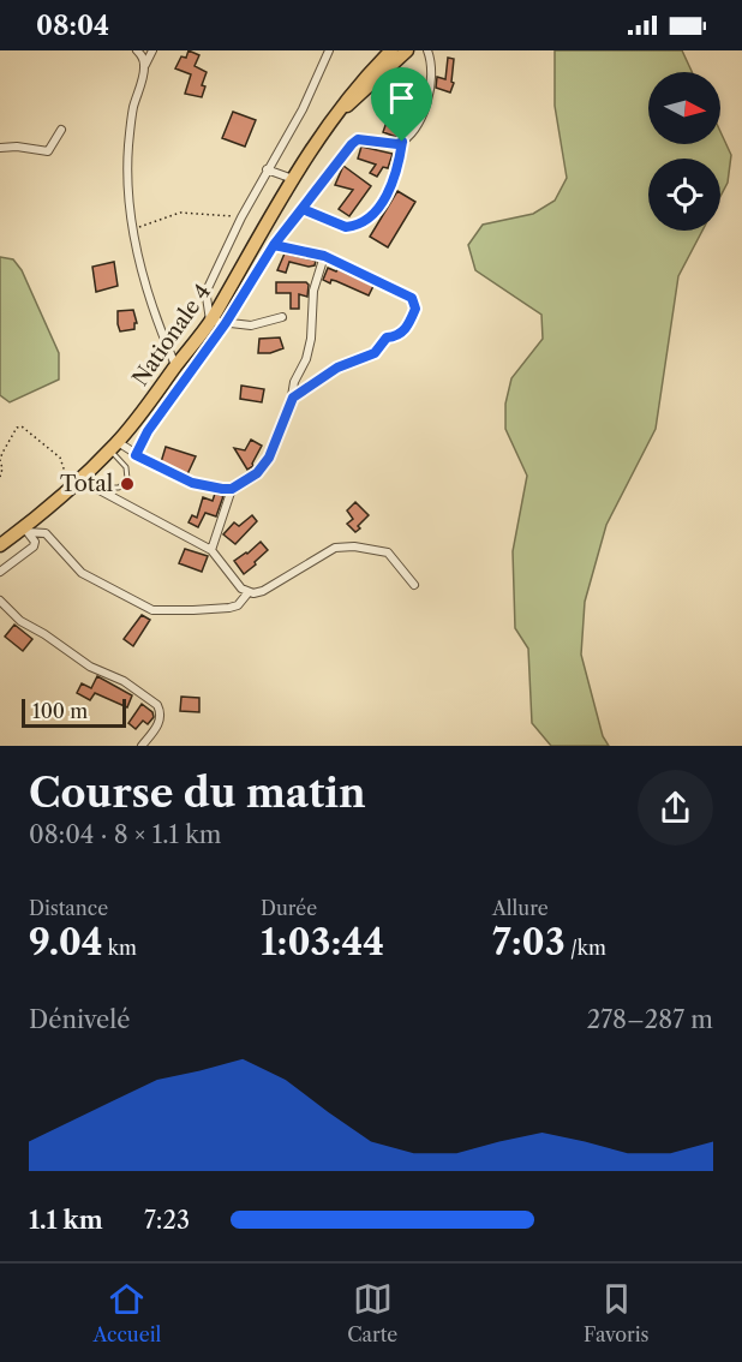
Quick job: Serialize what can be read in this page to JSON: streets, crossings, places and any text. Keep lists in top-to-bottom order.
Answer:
{
  "streets": {
    "highway": ["Nationale 4"]
  },
  "places": ["Total"],
  "scale_bar": "100 m",
  "north": "right",
  "page": {
    "status": "08:04",
    "scale": "100 m",
    "heading": ["Course du matin", "08:04 · 8 × 1.1 km"],
    "stats": [
      ["Distance", "9.04 km"],
      ["Durée", "1:03:44"],
      ["Allure", "7:03 /km"]
    ],
    "chart": ["Dénivelé", "278–287 m"],
    "list": [
      {
        "name": "1.1 km",
        "note": "7:23"
      }
    ],
    "tabs": ["Accueil", "Carte", "Favoris"]
  }
}
